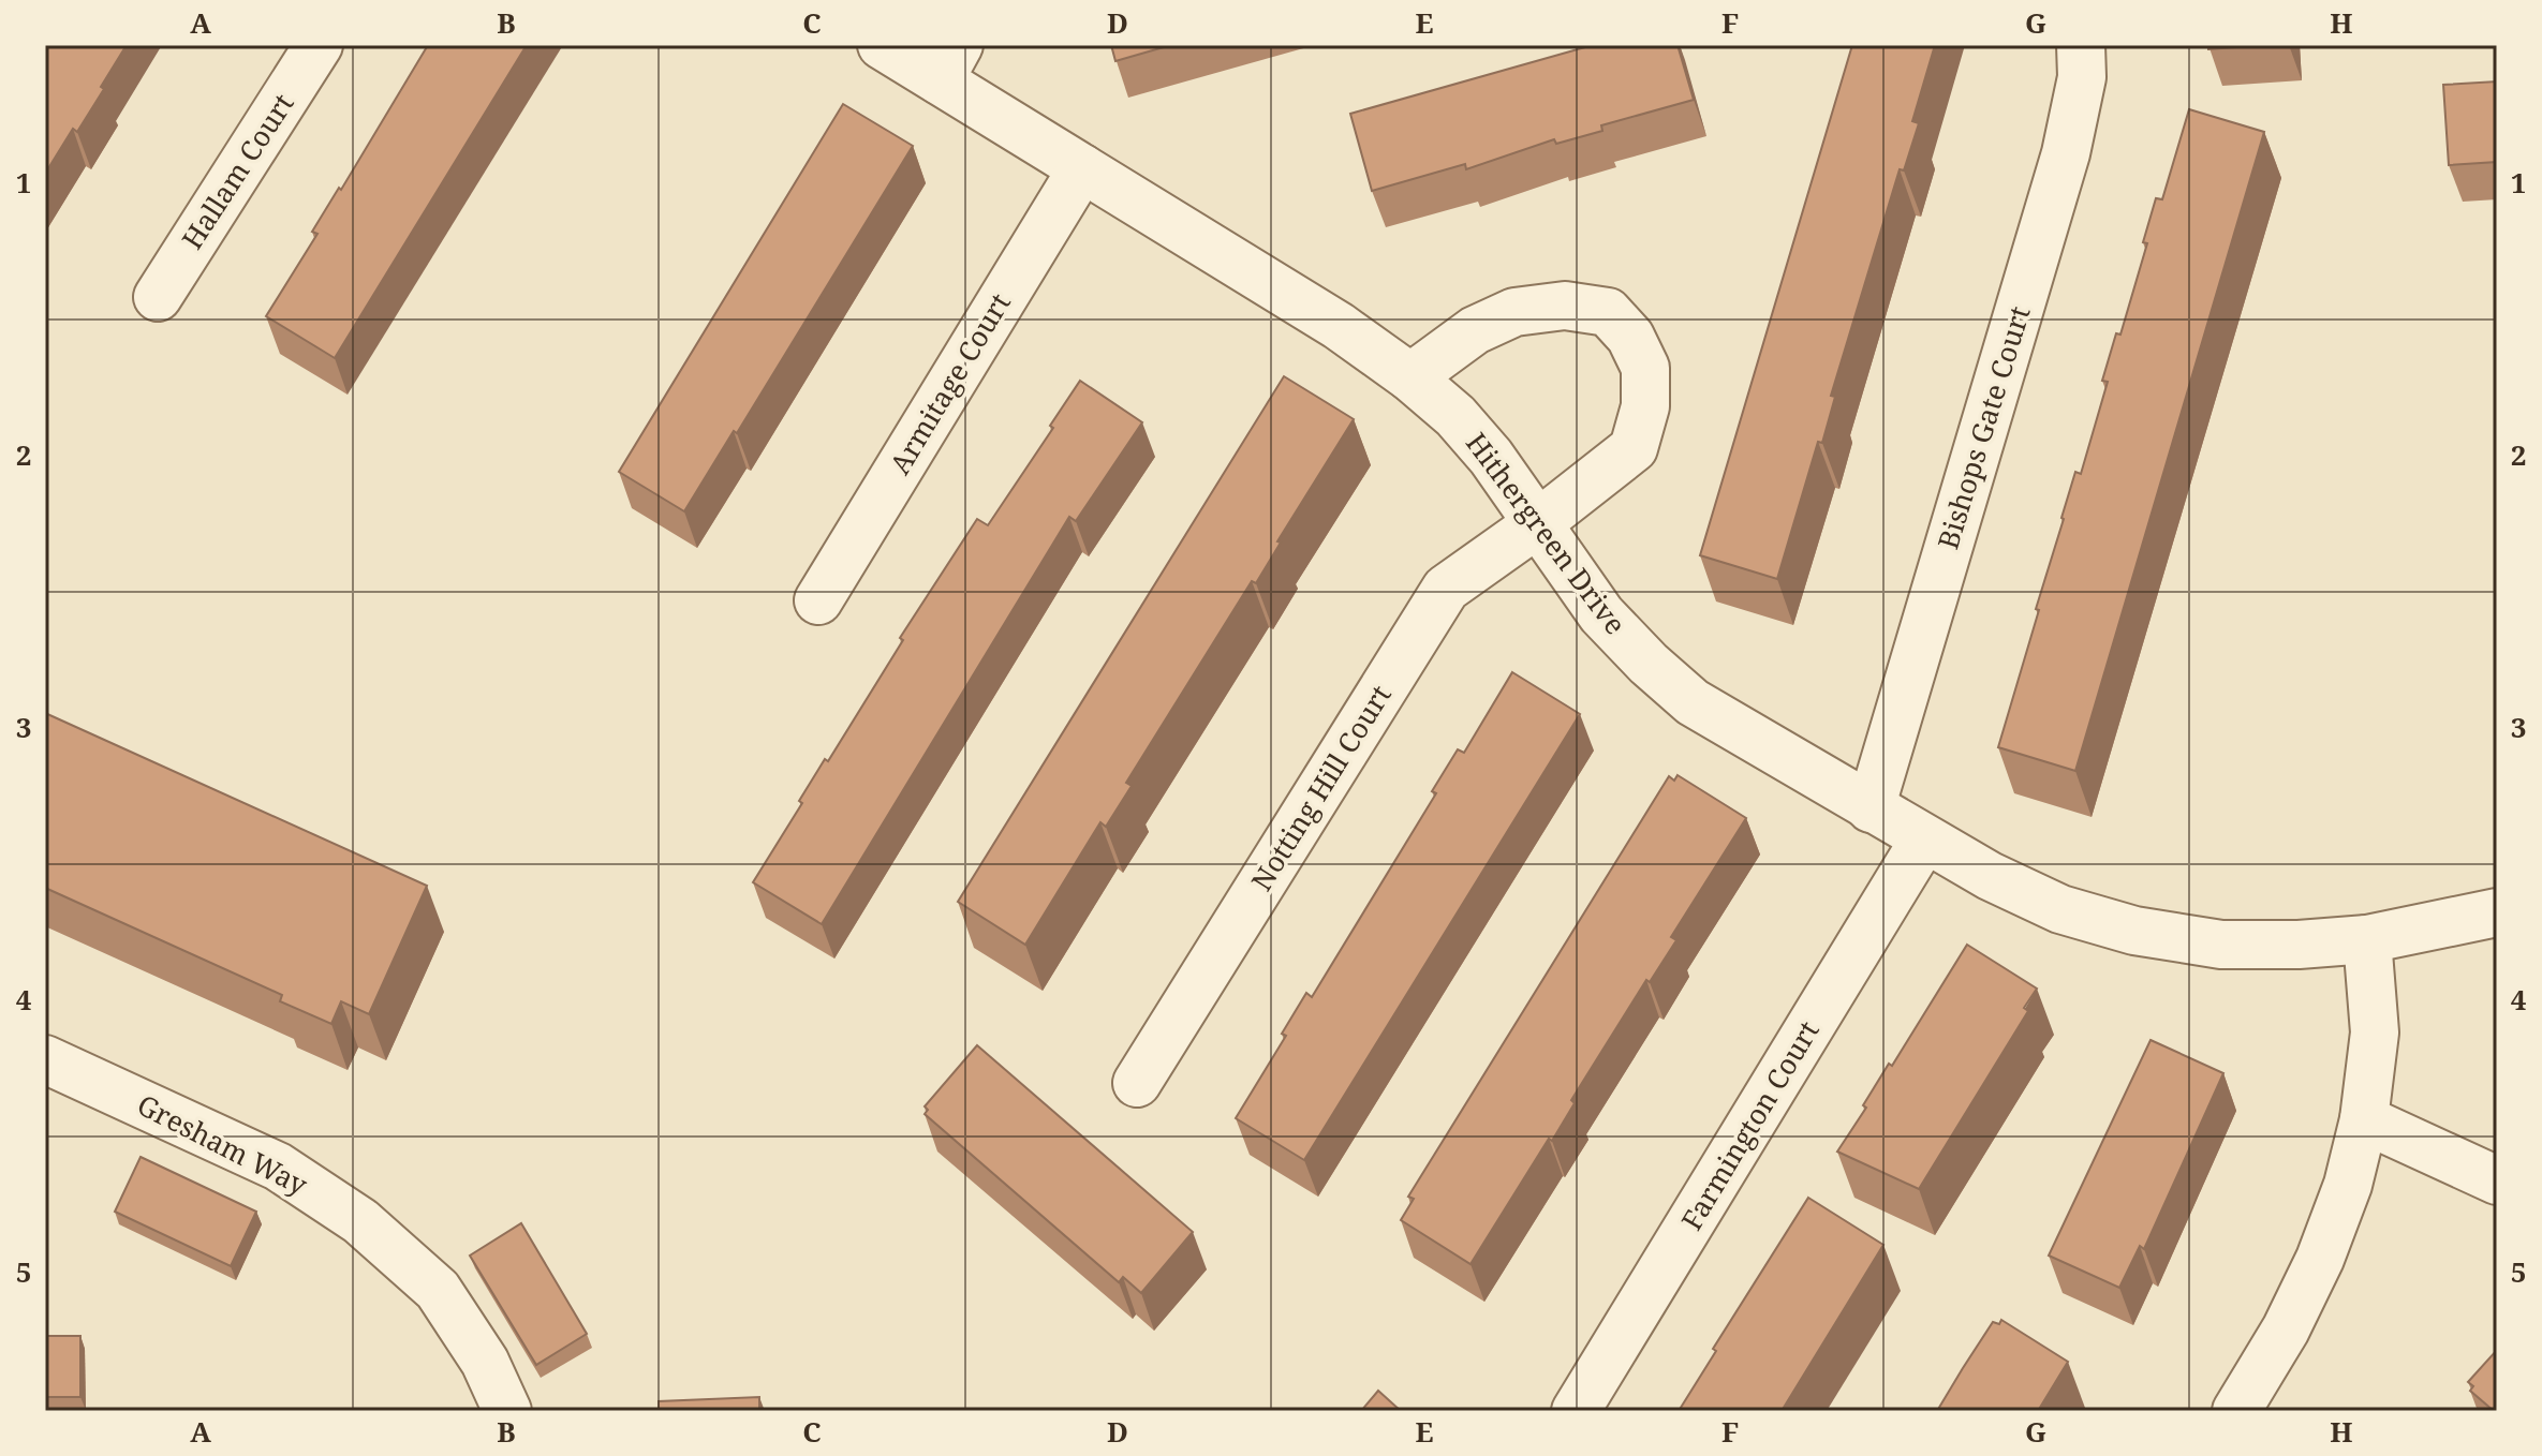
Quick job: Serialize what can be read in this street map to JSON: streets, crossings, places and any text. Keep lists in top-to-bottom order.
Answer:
{
  "streets": {
    "street": [
      "Hallam Court",
      "Armitage Court",
      "Bishops Gate Court",
      "Hithergreen Drive",
      "Notting Hill Court",
      "Farmington Court",
      "Gresham Way"
    ]
  },
  "crossings": [
    ["Armitage Court", "Hithergreen Drive"],
    ["Bishops Gate Court", "Hithergreen Drive"],
    ["Hithergreen Drive", "Notting Hill Court"],
    ["Hithergreen Drive", "Farmington Court"]
  ],
  "grid": {
    "columns": [
      "A",
      "B",
      "C",
      "D",
      "E",
      "F",
      "G",
      "H"
    ],
    "rows": [
      "1",
      "2",
      "3",
      "4",
      "5"
    ]
  }
}
